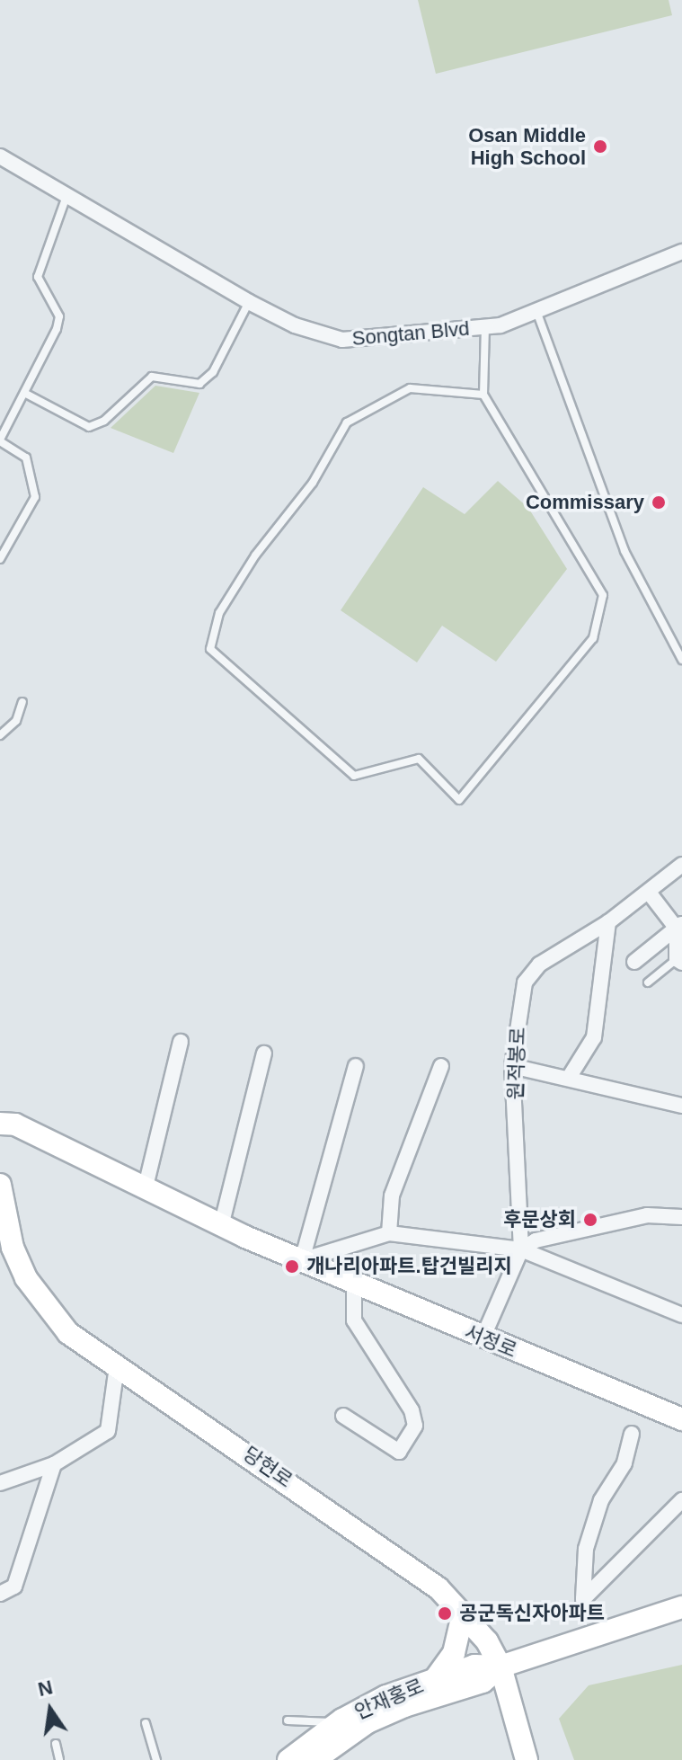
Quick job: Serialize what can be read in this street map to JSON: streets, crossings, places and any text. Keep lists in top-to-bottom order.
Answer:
{
  "streets": {
    "street": [
      "Songtan Blvd",
      "원적봉로",
      "서정로",
      "당현로",
      "안재홍로"
    ]
  },
  "crossings": [
    ["원적봉로", "서정로"],
    ["당현로", "안재홍로"]
  ],
  "places": [
    "Osan Middle High School",
    "Commissary",
    "후문상회",
    "개나리아파트.탑건빌리지",
    "공군독신자아파트"
  ],
  "north": "top"
}
